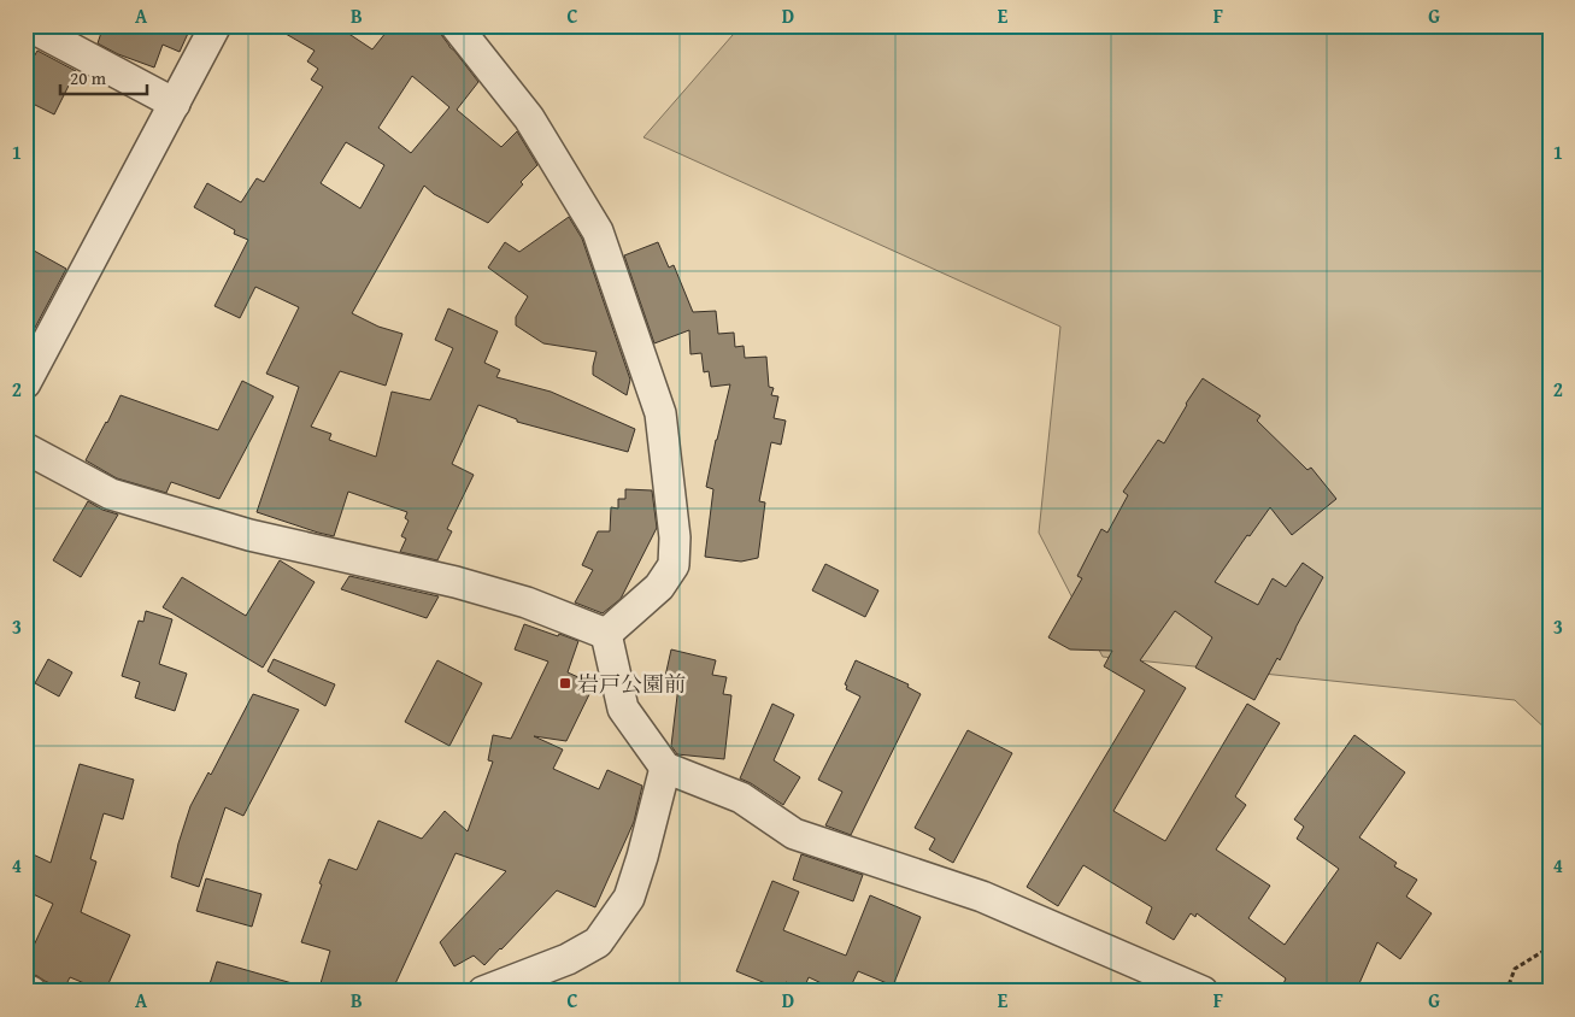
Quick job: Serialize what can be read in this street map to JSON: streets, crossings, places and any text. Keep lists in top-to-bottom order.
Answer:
{
  "places": {
    "transit": ["岩戸公園前"]
  },
  "scale_bar": "20 m",
  "grid": {
    "columns": [
      "A",
      "B",
      "C",
      "D",
      "E",
      "F",
      "G"
    ],
    "rows": [
      "1",
      "2",
      "3",
      "4"
    ]
  }
}
